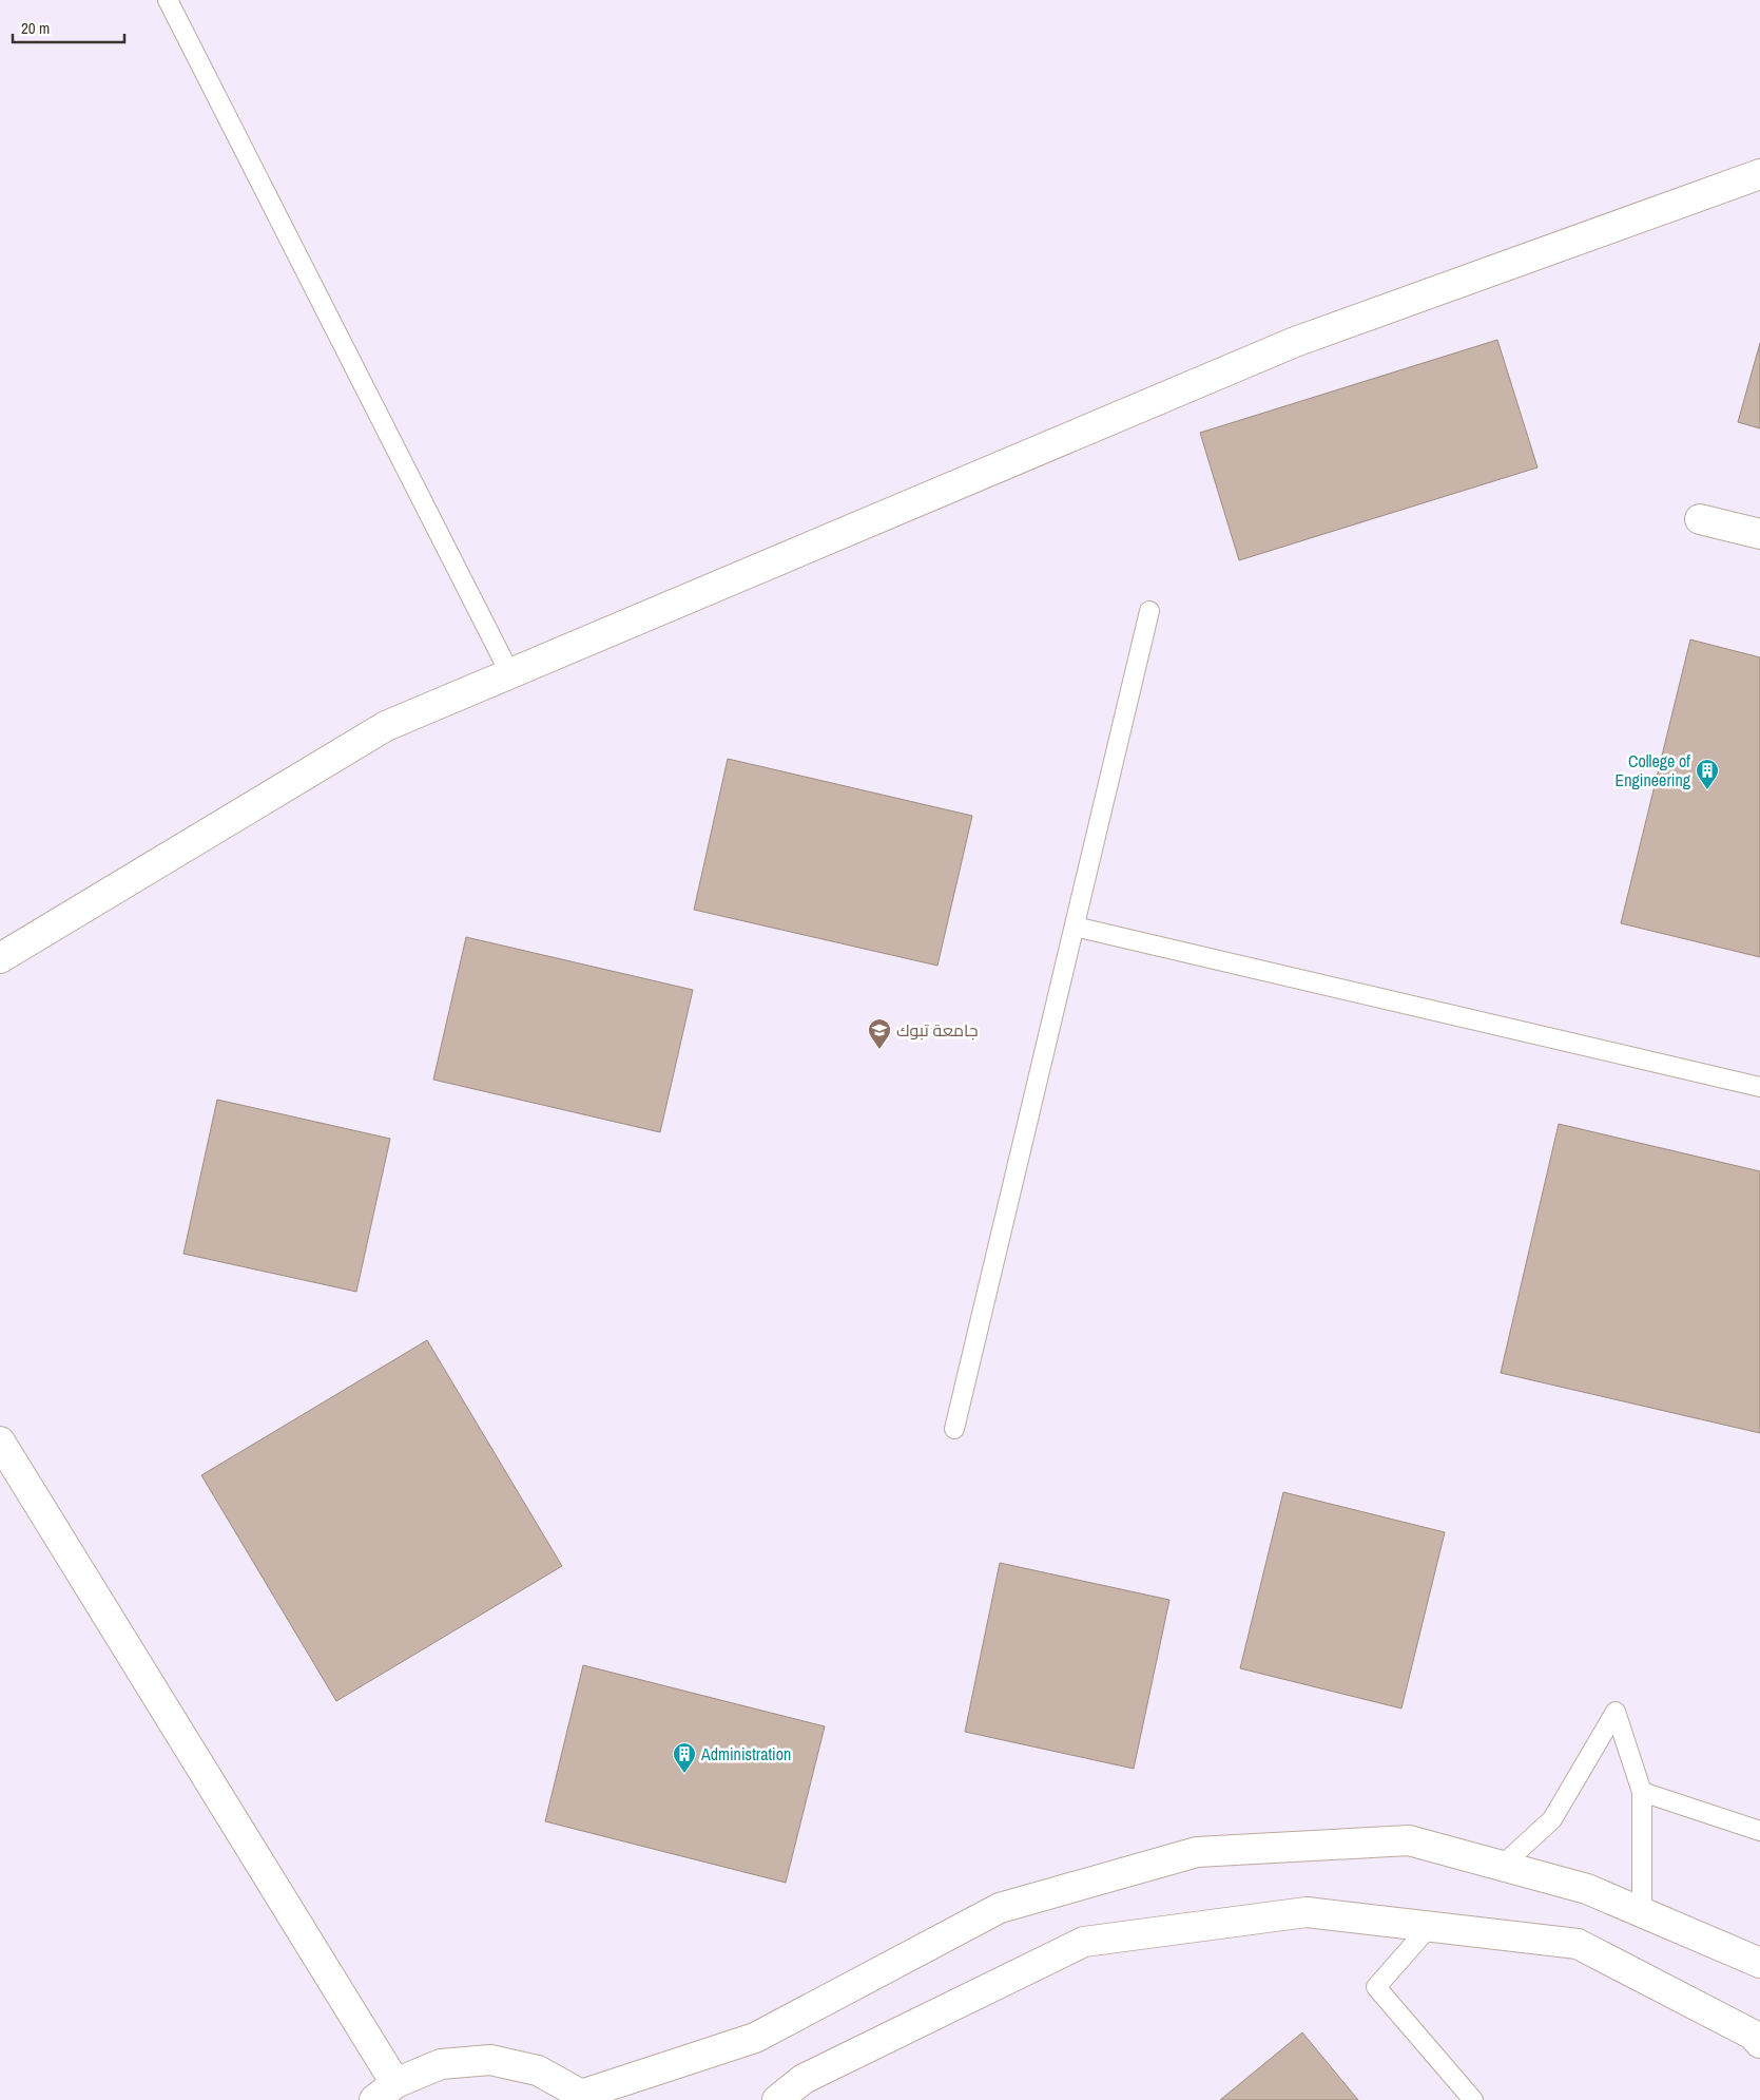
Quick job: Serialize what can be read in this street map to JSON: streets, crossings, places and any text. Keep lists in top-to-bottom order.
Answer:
{
  "places": {
    "building": ["College of Engineering", "Administration"],
    "school or university": ["جامعة تبوك"]
  },
  "scale_bar": "20 m"
}
